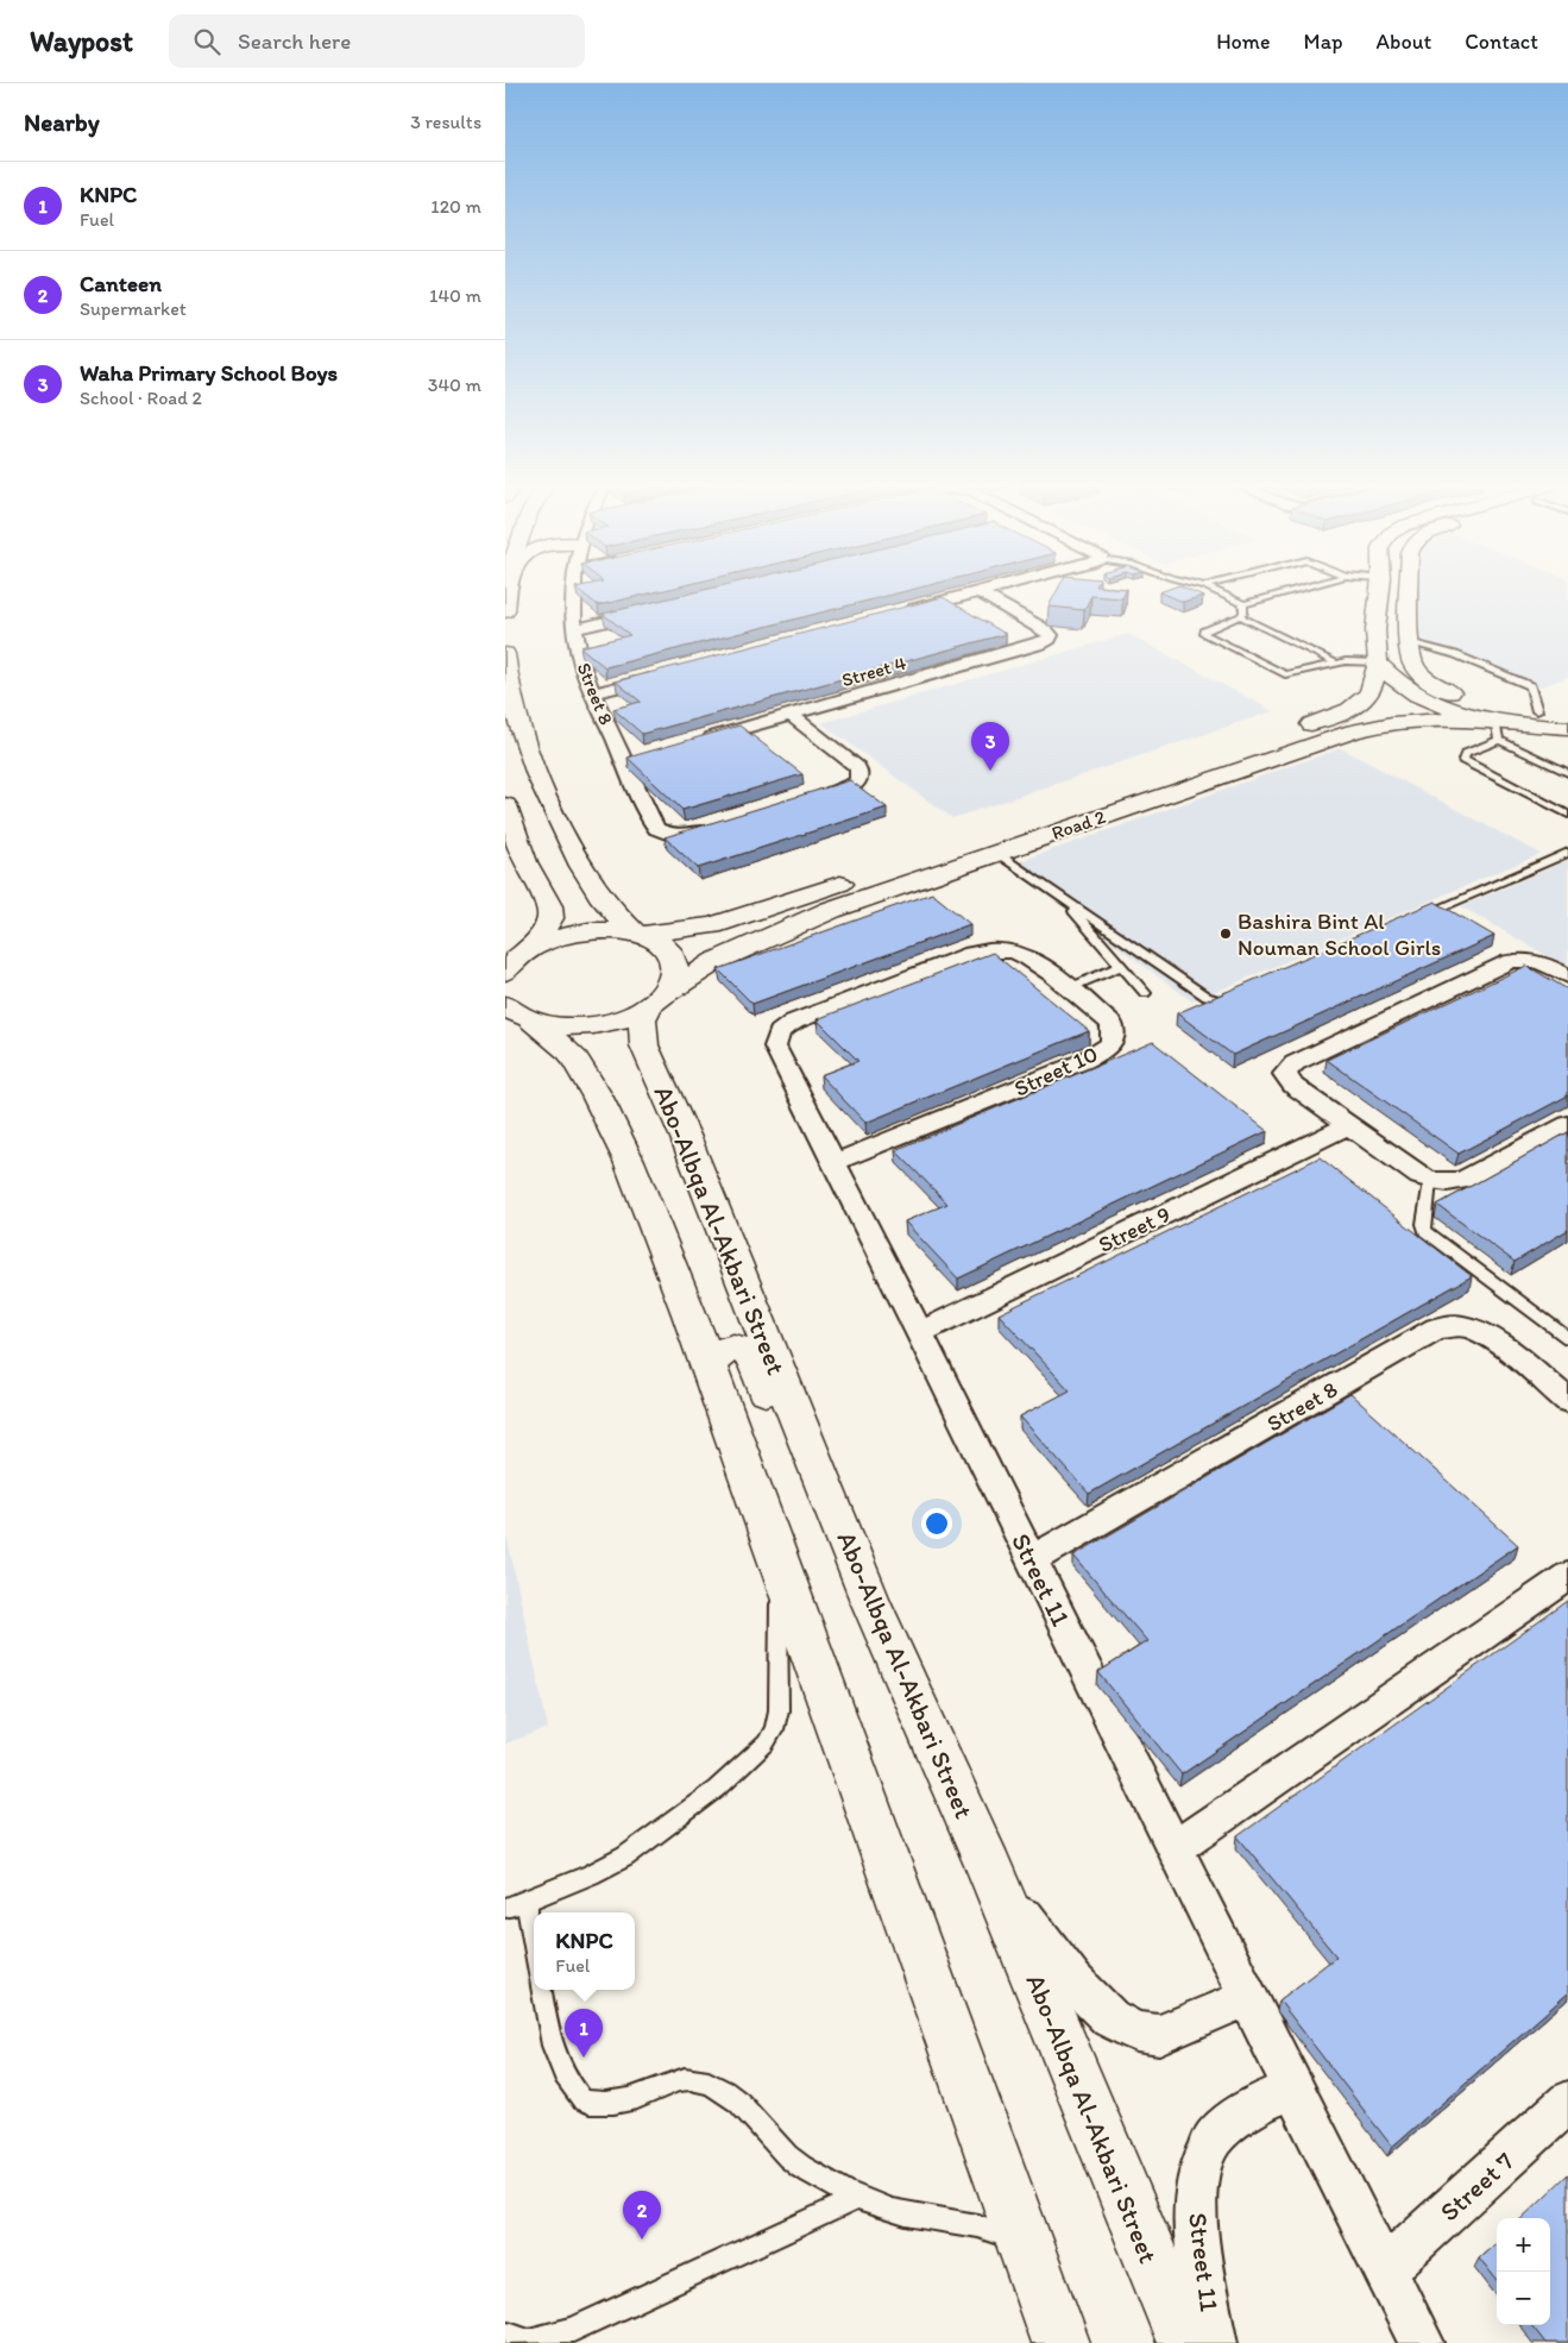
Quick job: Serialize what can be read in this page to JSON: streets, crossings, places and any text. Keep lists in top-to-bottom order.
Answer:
{
  "streets": {
    "main road": ["Road 2", "Abo-Albqa Al-Akbari Street"],
    "street": [
      "Street 4",
      "Street 8",
      "Street 10",
      "Street 9",
      "Street 11",
      "Street 7"
    ]
  },
  "crossings": [
    ["Street 8", "Street 11"],
    ["Road 2", "Abo-Albqa Al-Akbari Street"],
    ["Street 10", "Street 11"],
    ["Street 9", "Street 11"],
    ["Street 11", "Street 7"]
  ],
  "places": ["Bashira Bint Al Nouman School Girls"],
  "page": {
    "header": "Waypost",
    "search": "Search here",
    "nav": [
      "Home",
      "Map",
      "About",
      "Contact"
    ],
    "heading": ["Nearby", "3 results"],
    "list": [
      {
        "mark": "1",
        "name": "KNPC",
        "note": "Fuel",
        "value": "120 m"
      },
      {
        "mark": "2",
        "name": "Canteen",
        "note": "Supermarket",
        "value": "140 m"
      },
      {
        "mark": "3",
        "name": "Waha Primary School Boys",
        "note": "School · Road 2",
        "value": "340 m"
      }
    ],
    "pins": ["3", "1", "2"],
    "popup": ["KNPC", "Fuel"],
    "map_buttons": ["+", "−"]
  }
}
